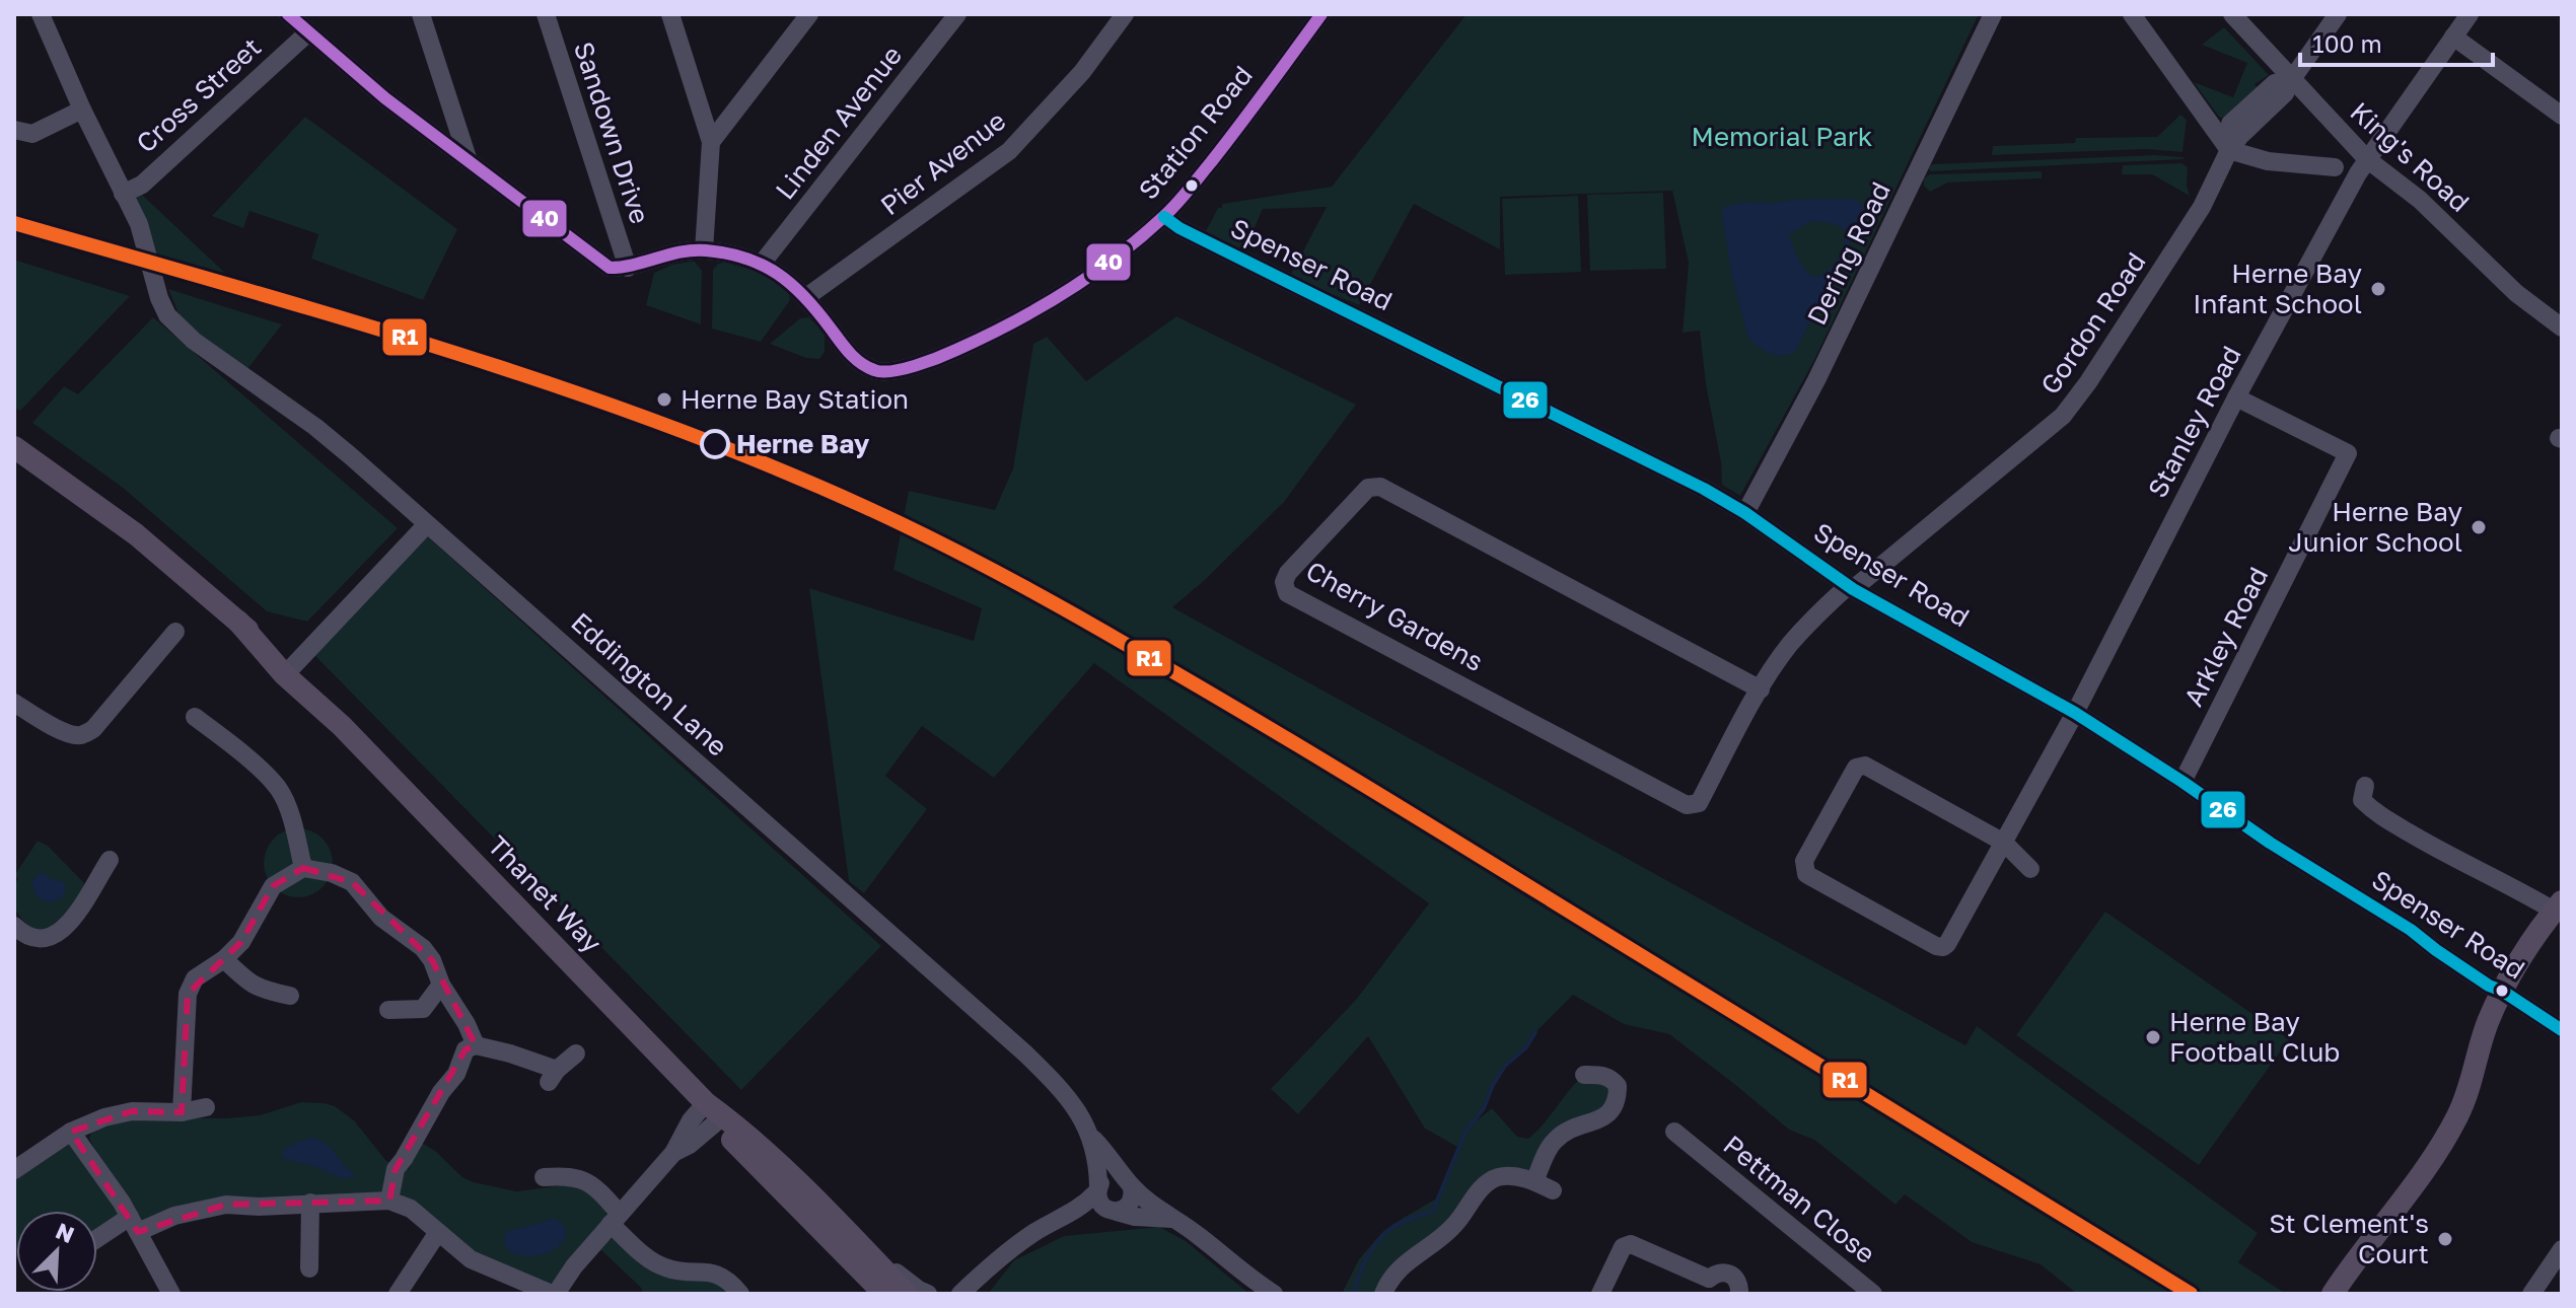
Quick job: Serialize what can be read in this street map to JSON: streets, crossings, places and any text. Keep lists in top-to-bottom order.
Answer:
{
  "streets": {
    "main road": ["Thanet Way"],
    "street": [
      "Cross Street",
      "Linden Avenue",
      "Sandown Drive",
      "Station Road",
      "King's Road",
      "Pier Avenue",
      "Dering Road",
      "Spenser Road",
      "Gordon Road",
      "Stanley Road",
      "Cherry Gardens",
      "Arkley Road",
      "Eddington Lane",
      "Pettman Close"
    ]
  },
  "crossings": [
    ["Cross Street", "Eddington Lane"],
    ["Station Road", "Pier Avenue"],
    ["Station Road", "Spenser Road"],
    ["King's Road", "Gordon Road"],
    ["King's Road", "Stanley Road"],
    ["Dering Road", "Spenser Road"],
    ["Spenser Road", "Gordon Road"],
    ["Spenser Road", "Stanley Road"],
    ["Spenser Road", "Cherry Gardens"],
    ["Spenser Road", "Arkley Road"],
    ["Gordon Road", "Cherry Gardens"],
    ["Stanley Road", "Arkley Road"]
  ],
  "parks": ["Memorial Park"],
  "places": [
    "Herne Bay Infant School",
    "Herne Bay Station",
    "Herne Bay",
    "Herne Bay Junior School",
    "Herne Bay Football Club",
    "St Clement's Court"
  ],
  "lines": ["transit line 40", "transit line 26", "transit line R1"],
  "scale_bar": "100 m",
  "north": "top right"
}
